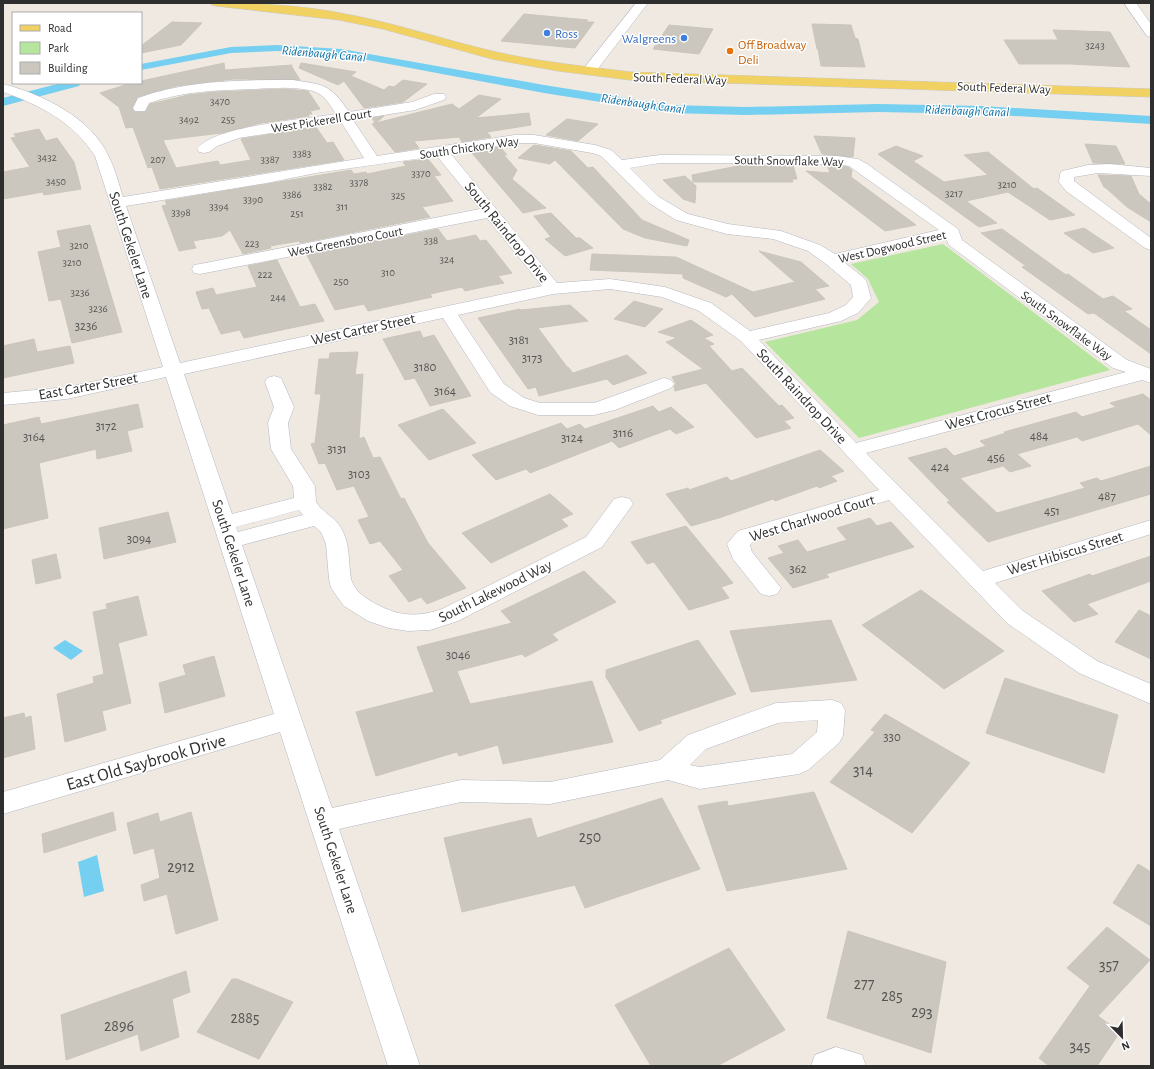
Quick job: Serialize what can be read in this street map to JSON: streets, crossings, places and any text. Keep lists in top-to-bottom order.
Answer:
{
  "streets": {
    "main road": ["South Federal Way"],
    "street": [
      "West Pickerell Court",
      "South Chickory Way",
      "South Snowflake Way",
      "South Raindrop Drive",
      "West Greensboro Court",
      "South Gekeler Lane",
      "West Dogwood Street",
      "West Carter Street",
      "East Carter Street",
      "West Crocus Street",
      "West Charlwood Court",
      "West Hibiscus Street",
      "South Lakewood Way",
      "East Old Saybrook Drive"
    ]
  },
  "crossings": [
    ["South Chickory Way", "South Snowflake Way"],
    ["South Chickory Way", "South Raindrop Drive"],
    ["South Chickory Way", "South Gekeler Lane"],
    ["South Chickory Way", "West Dogwood Street"],
    ["South Snowflake Way", "West Dogwood Street"],
    ["South Snowflake Way", "West Crocus Street"],
    ["South Raindrop Drive", "West Greensboro Court"],
    ["South Raindrop Drive", "West Carter Street"],
    ["South Raindrop Drive", "West Crocus Street"],
    ["South Raindrop Drive", "West Charlwood Court"],
    ["South Raindrop Drive", "West Hibiscus Street"],
    ["South Gekeler Lane", "West Carter Street"],
    ["South Gekeler Lane", "East Carter Street"],
    ["South Gekeler Lane", "East Old Saybrook Drive"],
    ["West Carter Street", "East Carter Street"]
  ],
  "water": ["Ridenbaugh Canal"],
  "places": ["Ross", "Walgreens", "Off Broadway Deli"],
  "house_numbers": [
    "3243",
    "3470",
    "3492",
    "255",
    "3383",
    "3432",
    "207",
    "3387",
    "3370",
    "3450",
    "3378",
    "3210",
    "3382",
    "3217",
    "3386",
    "325",
    "3390",
    "3394",
    "311",
    "3398",
    "251",
    "338",
    "223",
    "3210",
    "324",
    "3210",
    "310",
    "222",
    "250",
    "3236",
    "244",
    "3236",
    "3236",
    "3181",
    "3173",
    "3180",
    "3164",
    "3172",
    "3116",
    "484",
    "3164",
    "3124",
    "3131",
    "456",
    "424",
    "3103",
    "487",
    "451",
    "3094",
    "362",
    "3046",
    "330",
    "314",
    "250",
    "2912",
    "357",
    "277",
    "285",
    "293",
    "2885",
    "2896",
    "345"
  ],
  "legend": ["Road", "Park", "Building"],
  "north": "bottom right"
}
